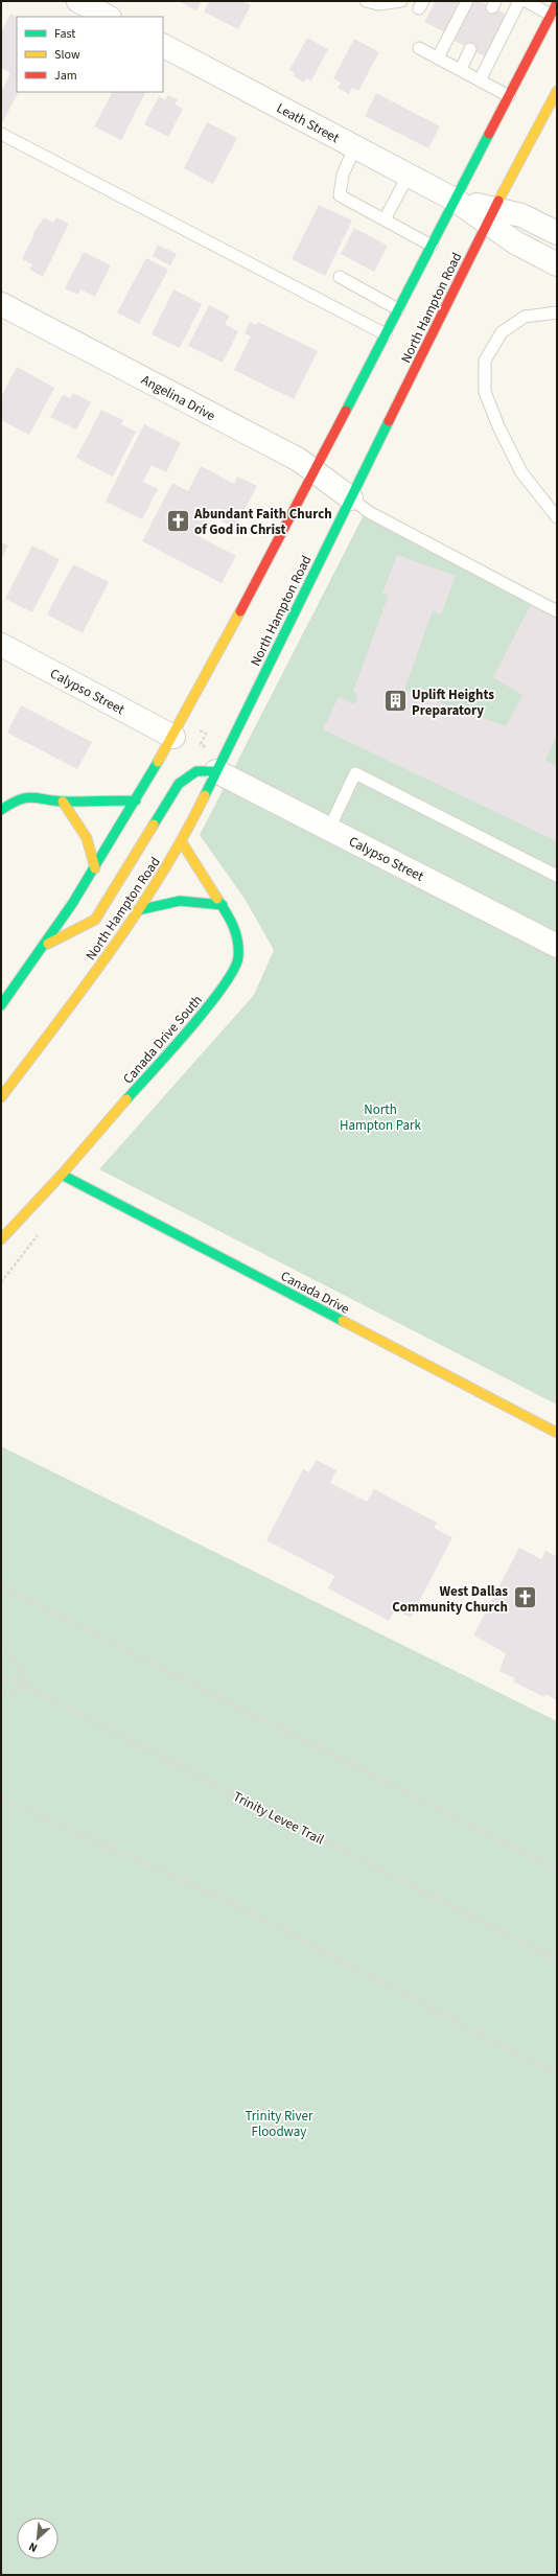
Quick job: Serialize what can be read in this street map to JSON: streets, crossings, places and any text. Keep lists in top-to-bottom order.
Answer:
{
  "streets": {
    "main road": ["North Hampton Road", "Canada Drive South", "Canada Drive"],
    "street": ["Leath Street", "Angelina Drive", "Calypso Street"],
    "path": ["Trinity Levee Trail"]
  },
  "crossings": [
    ["Leath Street", "North Hampton Road"],
    ["North Hampton Road", "Angelina Drive"],
    ["North Hampton Road", "Calypso Street"],
    ["North Hampton Road", "Canada Drive South"],
    ["Canada Drive South", "Canada Drive"]
  ],
  "parks": ["North Hampton Park", "Trinity River Floodway"],
  "places": {
    "church": ["Abundant Faith Church of God in Christ", "West Dallas Community Church"],
    "building": ["Uplift Heights Preparatory"]
  },
  "legend": ["Fast", "Slow", "Jam"],
  "north": "bottom left"
}
